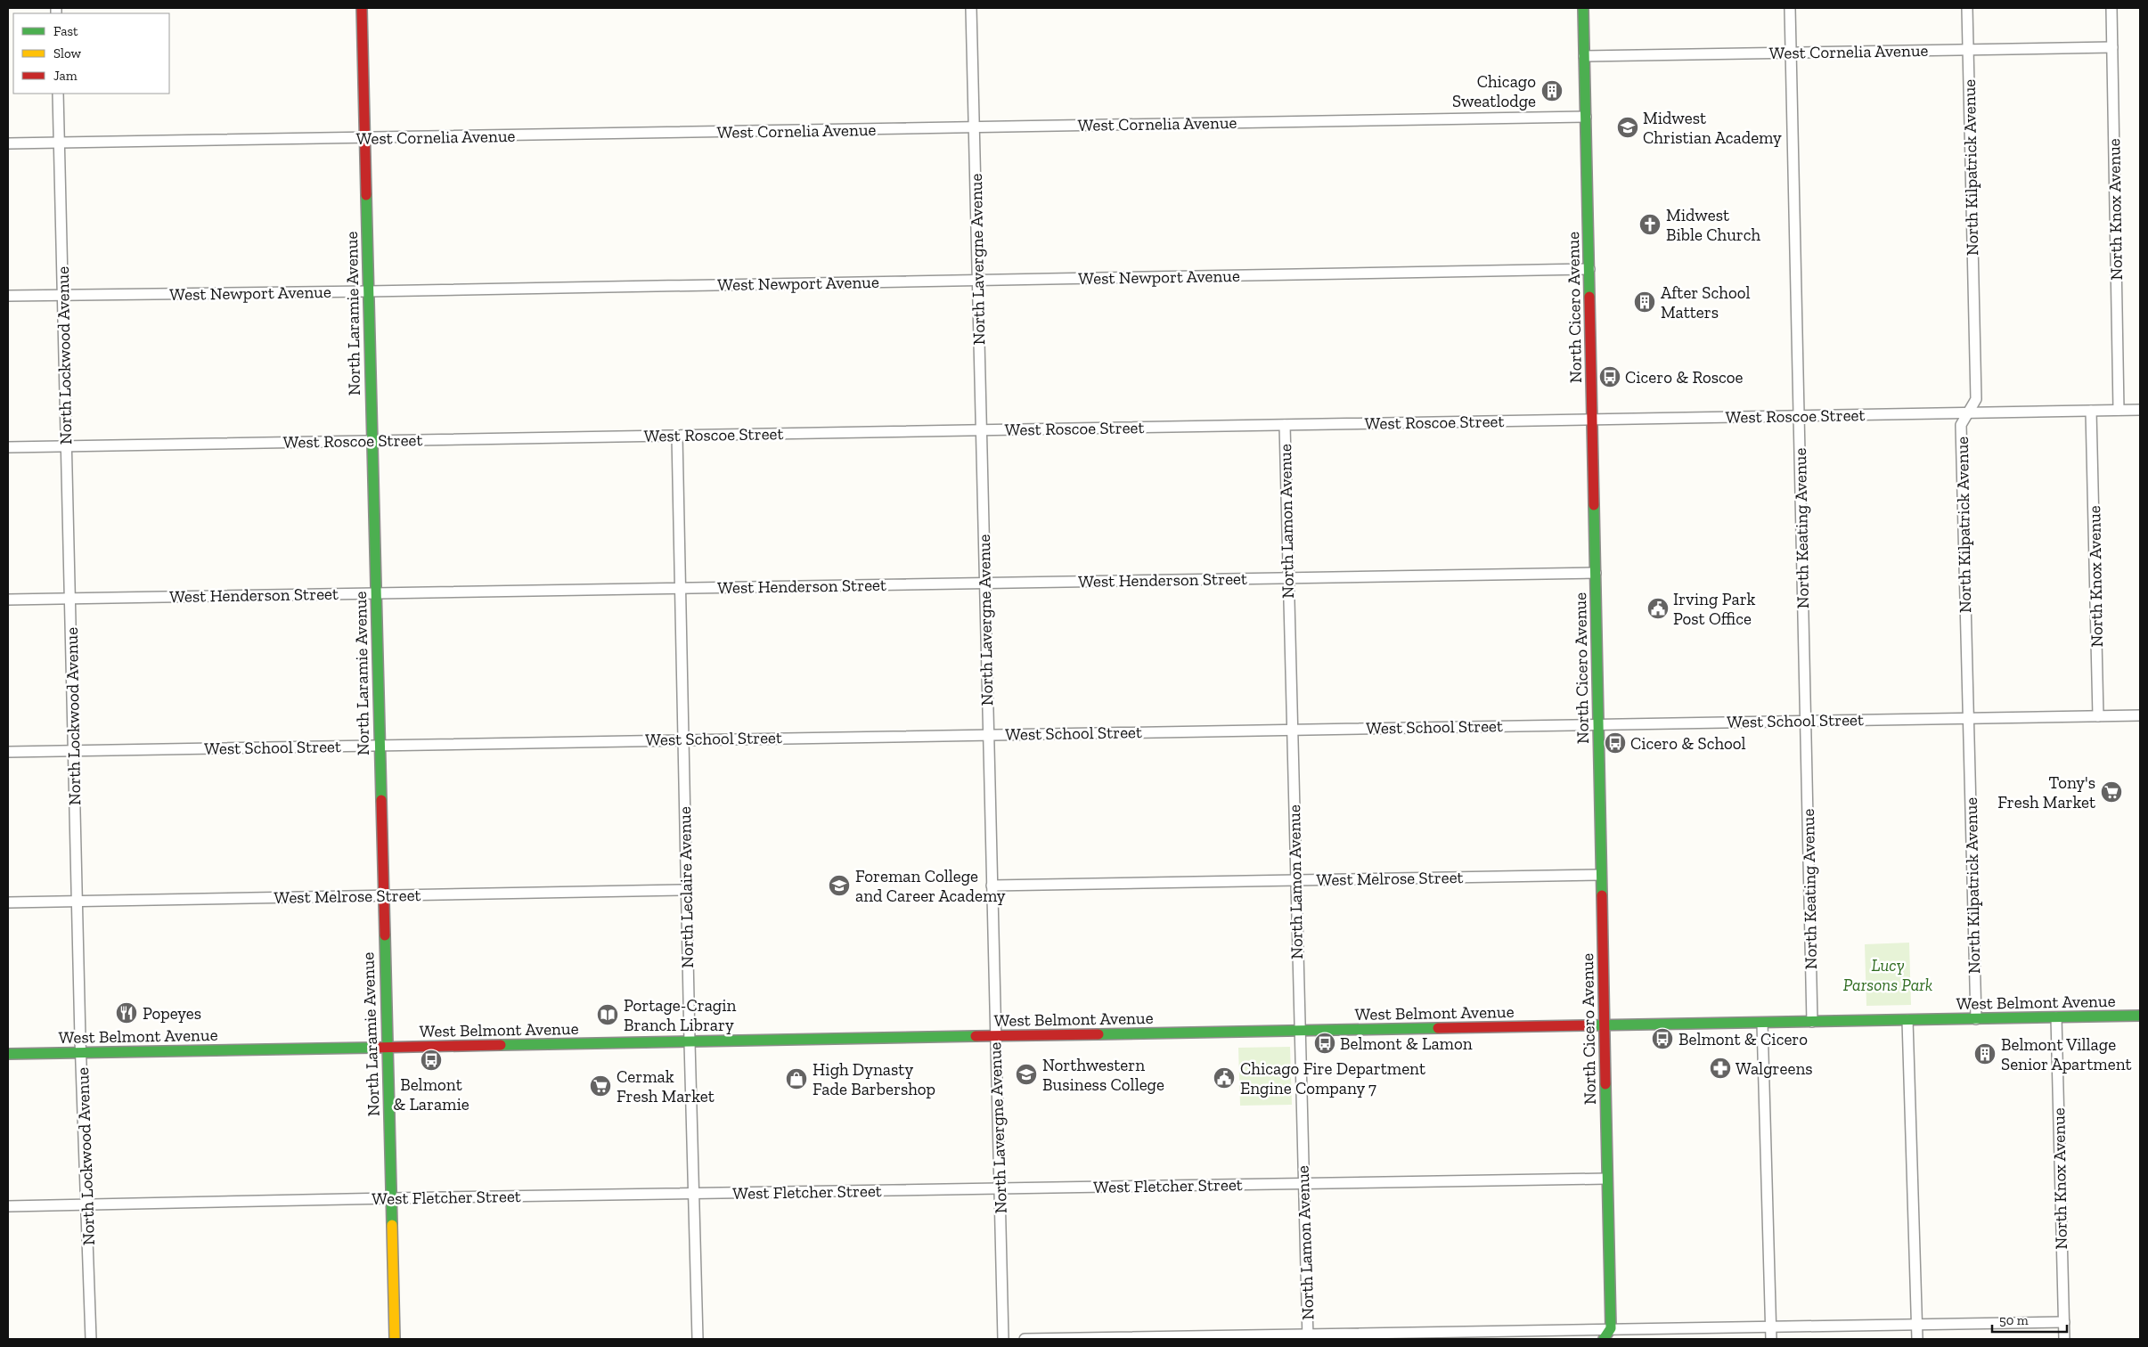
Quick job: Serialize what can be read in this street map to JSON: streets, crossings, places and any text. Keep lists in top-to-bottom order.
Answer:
{
  "streets": {
    "main road": ["North Cicero Avenue", "North Laramie Avenue", "West Belmont Avenue"],
    "street": [
      "West Cornelia Avenue",
      "North Kilpatrick Avenue",
      "North Knox Avenue",
      "North Lavergne Avenue",
      "West Newport Avenue",
      "North Lockwood Avenue",
      "West Roscoe Street",
      "North Lamon Avenue",
      "North Keating Avenue",
      "West Henderson Street",
      "West School Street",
      "West Melrose Street",
      "North Leclaire Avenue",
      "West Fletcher Street"
    ]
  },
  "crossings": [
    ["West Cornelia Avenue", "North Kilpatrick Avenue"],
    ["West Cornelia Avenue", "North Knox Avenue"],
    ["West Cornelia Avenue", "North Lavergne Avenue"],
    ["West Cornelia Avenue", "North Cicero Avenue"],
    ["West Cornelia Avenue", "North Laramie Avenue"],
    ["West Cornelia Avenue", "North Lockwood Avenue"],
    ["West Cornelia Avenue", "North Keating Avenue"],
    ["North Kilpatrick Avenue", "West Roscoe Street"],
    ["North Kilpatrick Avenue", "West School Street"],
    ["North Kilpatrick Avenue", "West Belmont Avenue"],
    ["North Knox Avenue", "West Roscoe Street"],
    ["North Knox Avenue", "West School Street"],
    ["North Knox Avenue", "West Belmont Avenue"],
    ["North Lavergne Avenue", "West Newport Avenue"],
    ["North Lavergne Avenue", "West Roscoe Street"],
    ["North Lavergne Avenue", "West Henderson Street"],
    ["North Lavergne Avenue", "West School Street"],
    ["North Lavergne Avenue", "West Melrose Street"],
    ["North Lavergne Avenue", "West Belmont Avenue"],
    ["North Lavergne Avenue", "West Fletcher Street"],
    ["West Newport Avenue", "North Cicero Avenue"],
    ["West Newport Avenue", "North Laramie Avenue"],
    ["West Newport Avenue", "North Lockwood Avenue"],
    ["North Cicero Avenue", "West Roscoe Street"],
    ["North Cicero Avenue", "West Henderson Street"],
    ["North Cicero Avenue", "West School Street"],
    ["North Cicero Avenue", "West Melrose Street"],
    ["North Cicero Avenue", "West Belmont Avenue"],
    ["North Cicero Avenue", "West Fletcher Street"],
    ["North Laramie Avenue", "West Roscoe Street"],
    ["North Laramie Avenue", "West Henderson Street"],
    ["North Laramie Avenue", "West School Street"],
    ["North Laramie Avenue", "West Melrose Street"],
    ["North Laramie Avenue", "West Belmont Avenue"],
    ["North Laramie Avenue", "West Fletcher Street"],
    ["North Lockwood Avenue", "West Roscoe Street"],
    ["North Lockwood Avenue", "West Henderson Street"],
    ["North Lockwood Avenue", "West School Street"],
    ["North Lockwood Avenue", "West Melrose Street"],
    ["North Lockwood Avenue", "West Belmont Avenue"],
    ["North Lockwood Avenue", "West Fletcher Street"],
    ["West Roscoe Street", "North Lamon Avenue"],
    ["West Roscoe Street", "North Keating Avenue"],
    ["West Roscoe Street", "North Leclaire Avenue"],
    ["North Lamon Avenue", "West Henderson Street"],
    ["North Lamon Avenue", "West School Street"],
    ["North Lamon Avenue", "West Melrose Street"],
    ["North Lamon Avenue", "West Belmont Avenue"],
    ["North Lamon Avenue", "West Fletcher Street"],
    ["North Keating Avenue", "West School Street"],
    ["North Keating Avenue", "West Belmont Avenue"],
    ["West Henderson Street", "North Leclaire Avenue"],
    ["West School Street", "North Leclaire Avenue"],
    ["West Melrose Street", "North Leclaire Avenue"],
    ["North Leclaire Avenue", "West Belmont Avenue"],
    ["North Leclaire Avenue", "West Fletcher Street"]
  ],
  "parks": ["Lucy Parsons Park"],
  "places": {
    "building": ["Chicago Sweatlodge", "After School Matters", "Belmont Village Senior Apartment"],
    "school or university": ["Midwest Christian Academy", "Foreman College and Career Academy", "Northwestern Business College"],
    "church": ["Midwest Bible Church"],
    "bus stop": [
      "Cicero & Roscoe",
      "Cicero & School",
      "Belmont & Cicero",
      "Belmont & Lamon",
      "Belmont & Laramie"
    ],
    "public building": ["Irving Park Post Office", "Chicago Fire Department Engine Company 7"],
    "supermarket": ["Tony's Fresh Market", "Cermak Fresh Market"],
    "restaurant": ["Popeyes"],
    "library": ["Portage-Cragin Branch Library"],
    "pharmacy": ["Walgreens"],
    "shop": ["High Dynasty Fade Barbershop"]
  },
  "legend": ["Fast", "Slow", "Jam"],
  "scale_bar": "50 m"
}
